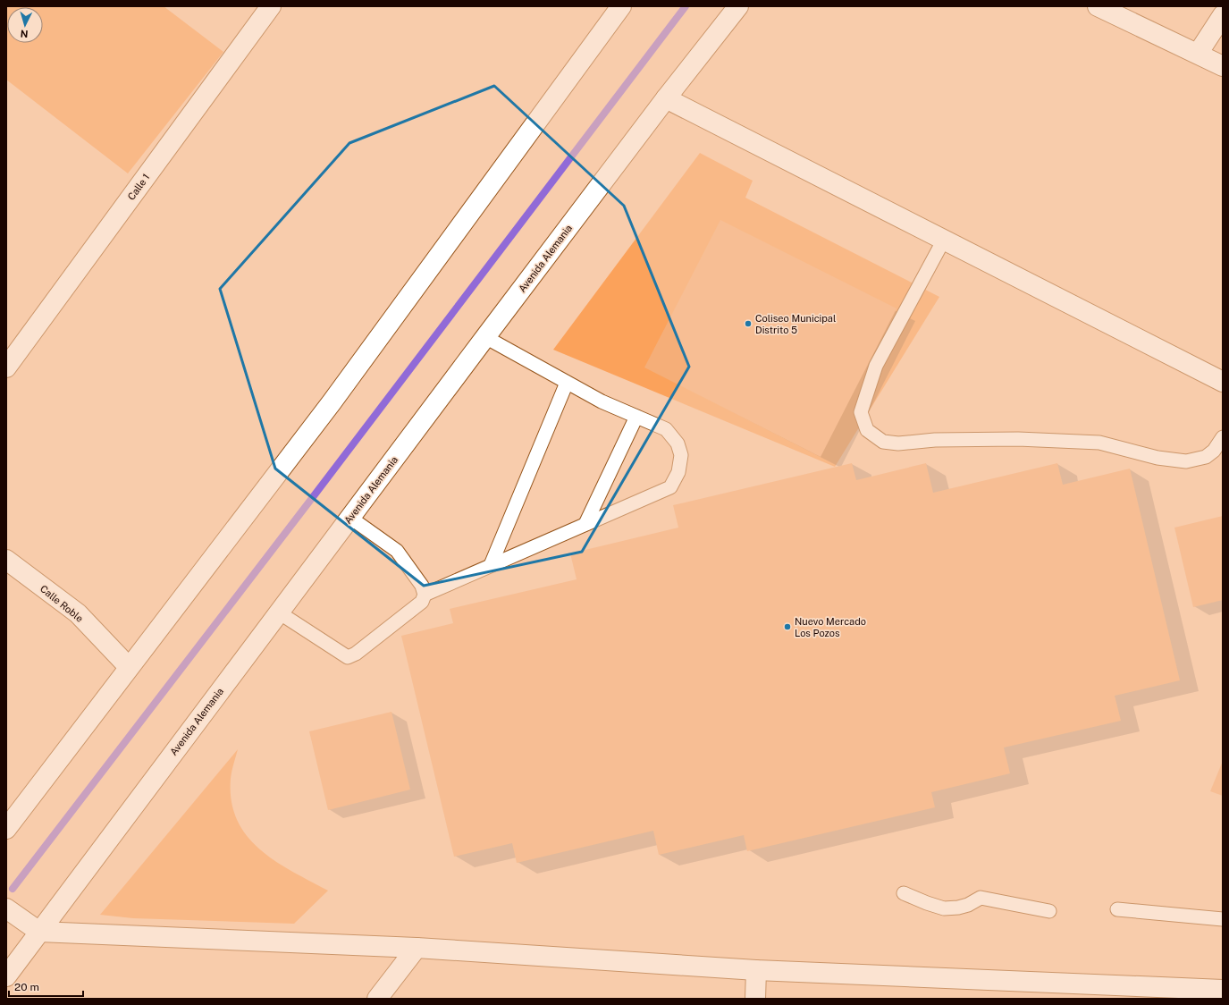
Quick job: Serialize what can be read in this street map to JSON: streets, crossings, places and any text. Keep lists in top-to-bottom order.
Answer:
{
  "streets": {
    "street": ["Calle 1", "Avenida Alemania", "Calle Roble"]
  },
  "places": ["Coliseo Municipal Distrito 5", "Nuevo Mercado Los Pozos"],
  "scale_bar": "20 m",
  "north": "bottom"
}
